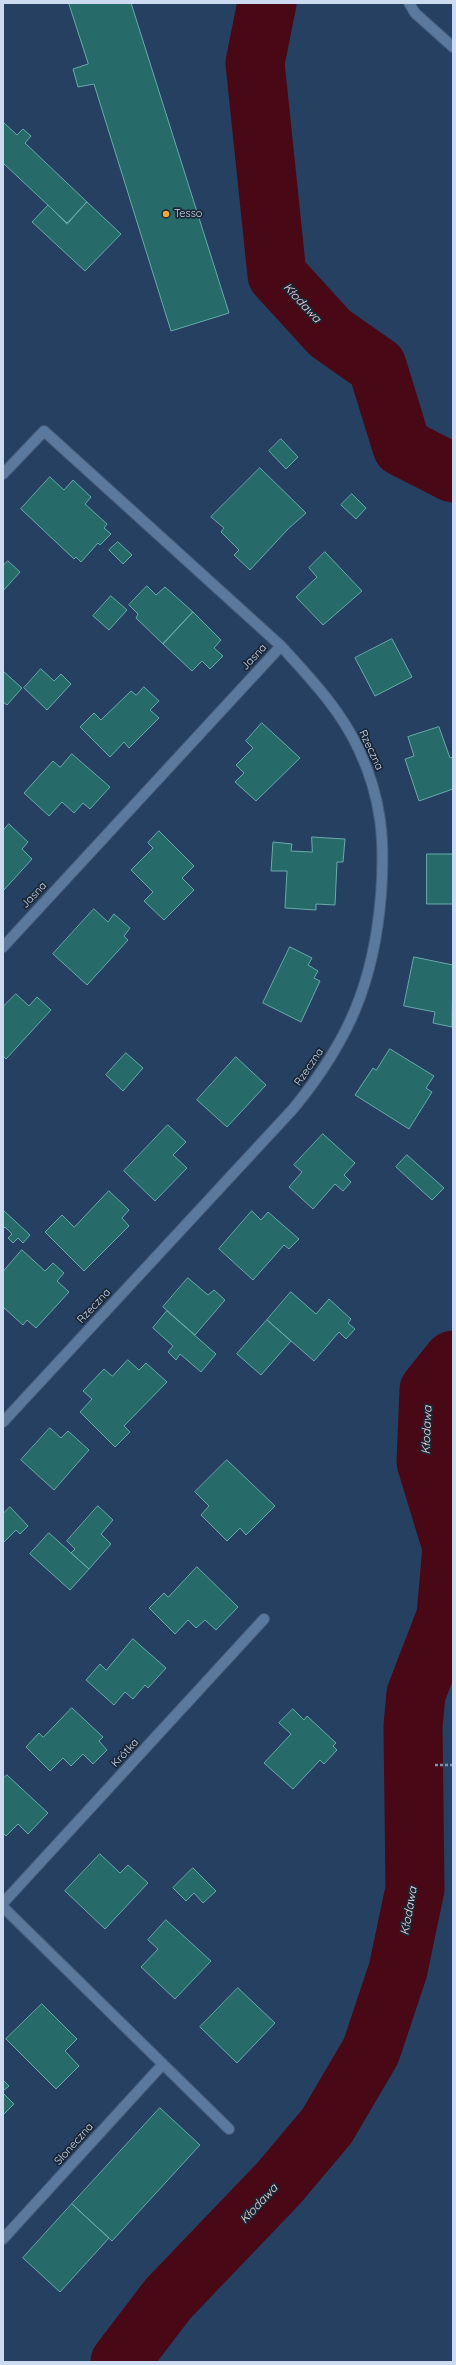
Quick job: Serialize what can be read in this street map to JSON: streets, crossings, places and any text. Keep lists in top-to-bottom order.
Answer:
{
  "streets": {
    "street": [
      "Jasna",
      "Rzeczna",
      "Krótka",
      "Słoneczna"
    ]
  },
  "crossings": [
    ["Jasna", "Rzeczna"]
  ],
  "water": ["Kłodawa"],
  "places": ["Tesso"]
}
